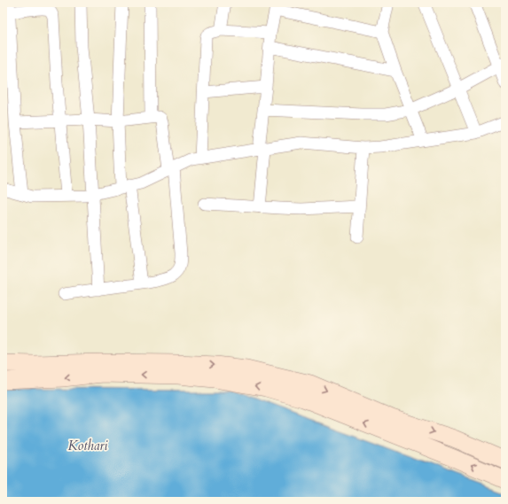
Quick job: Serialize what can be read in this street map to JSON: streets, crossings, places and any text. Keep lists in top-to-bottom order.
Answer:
{
  "water": ["Kothari"]
}
